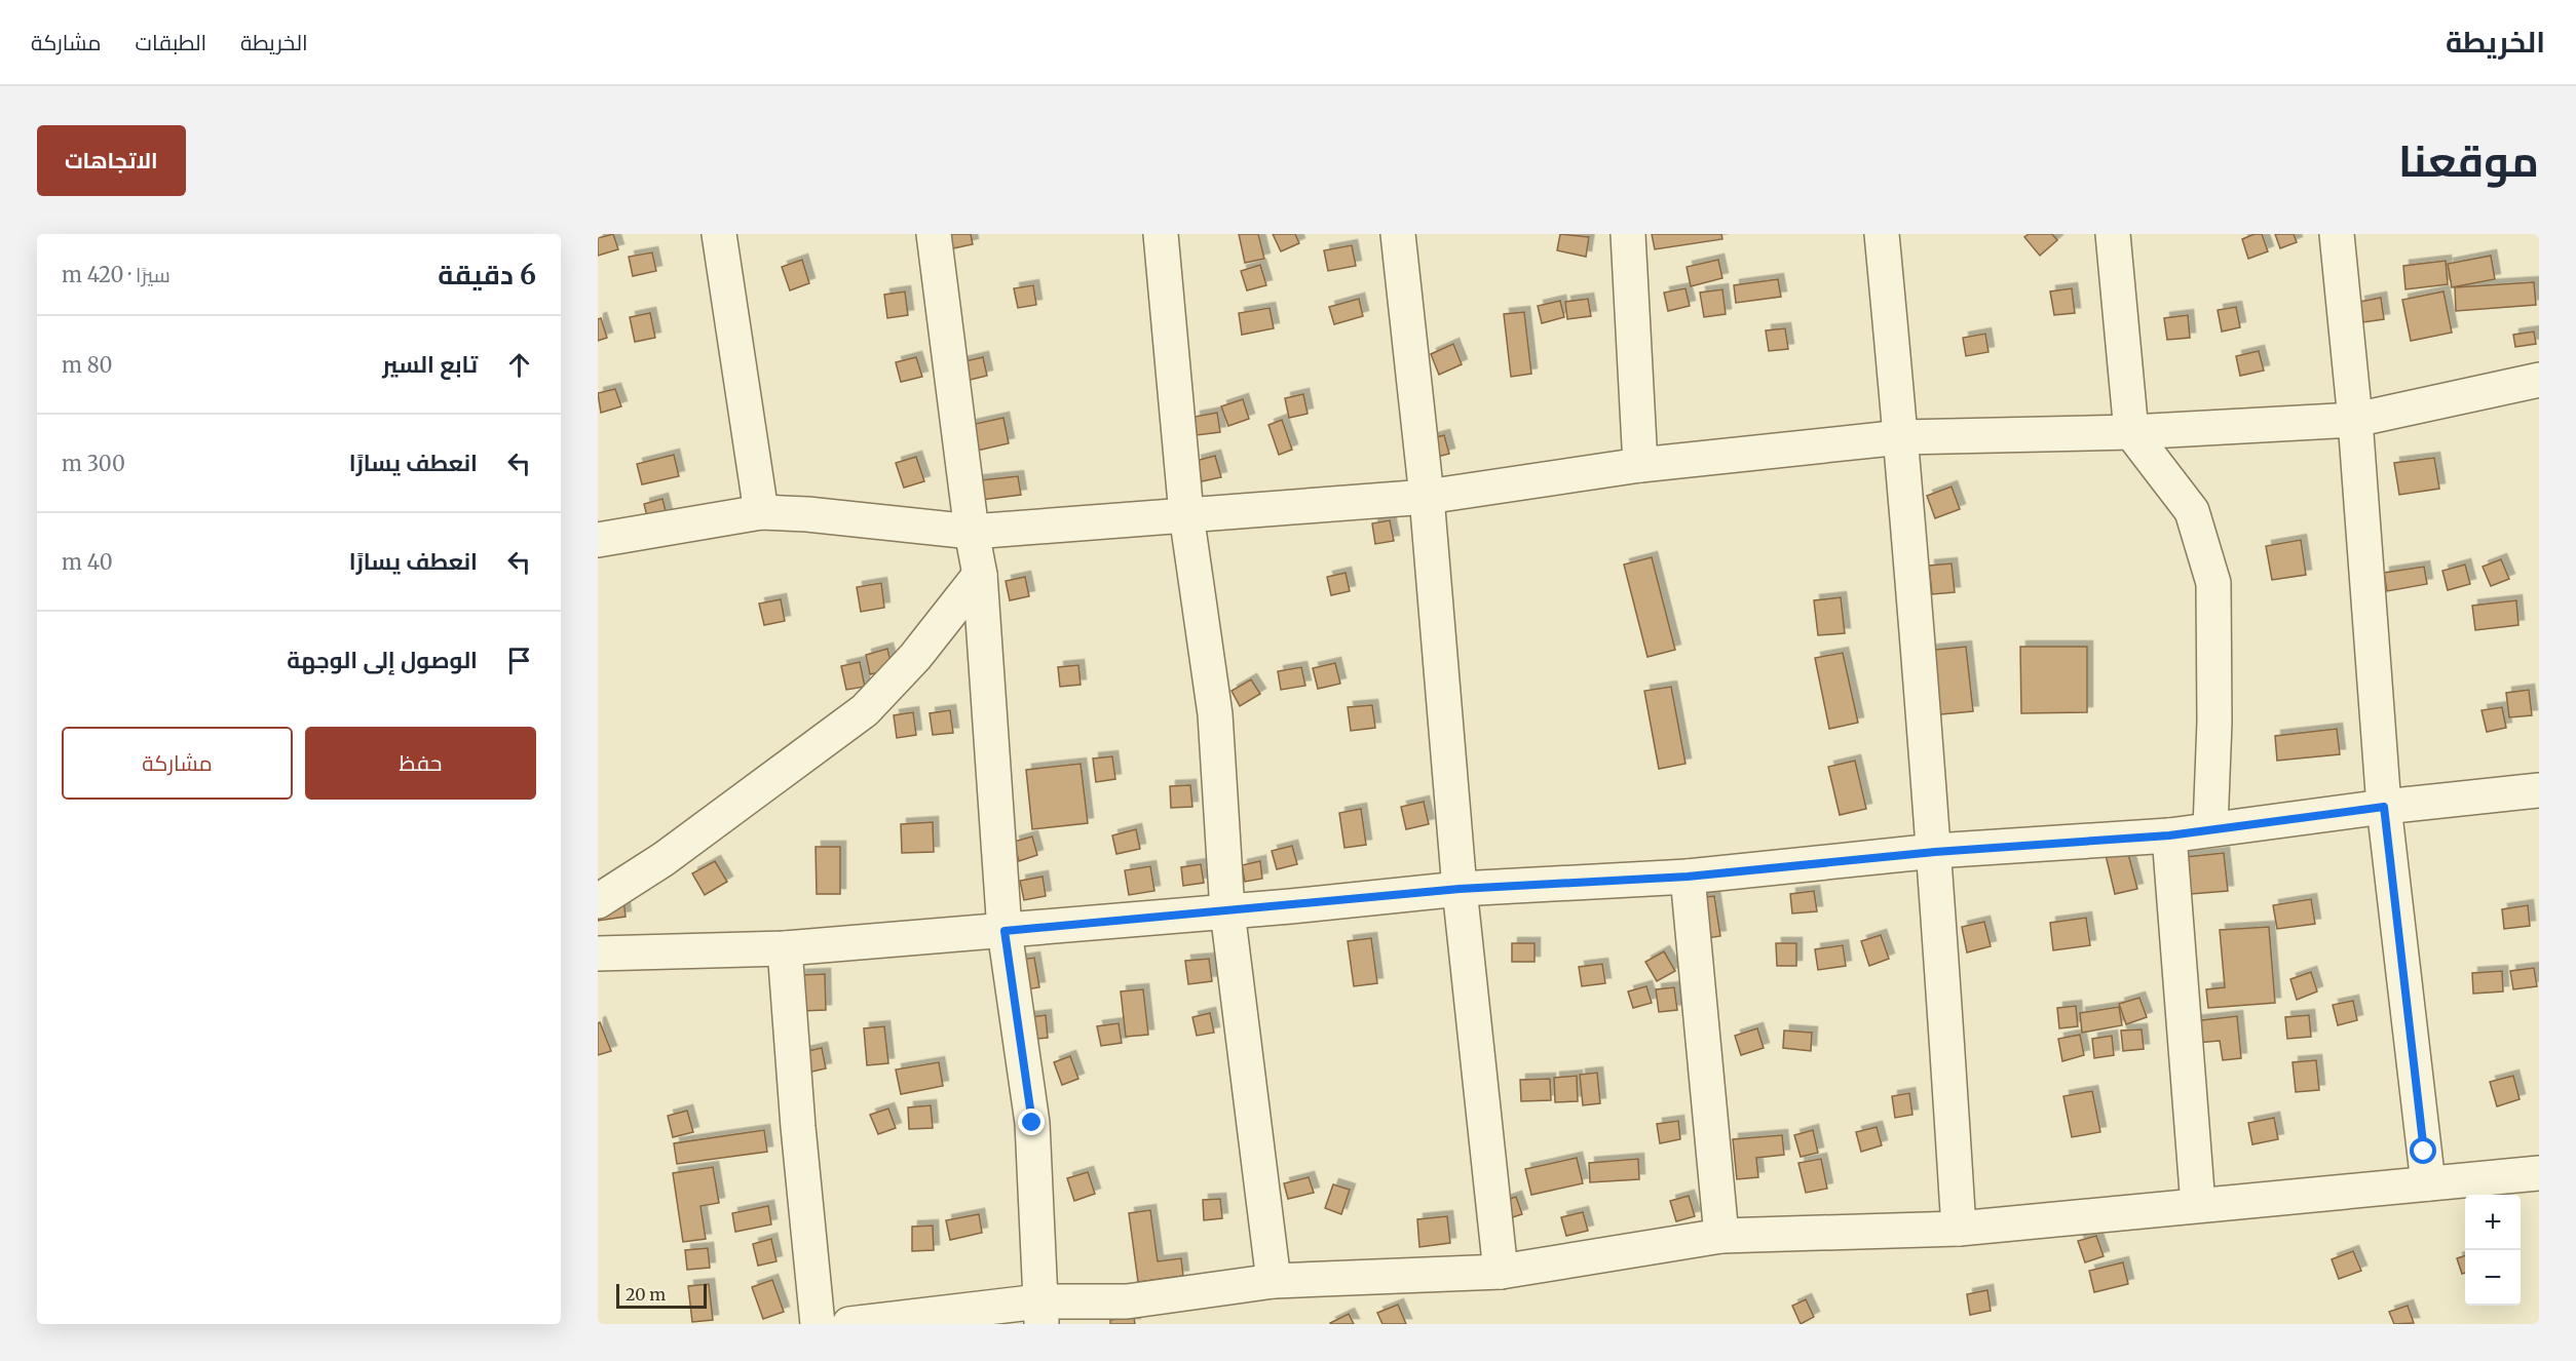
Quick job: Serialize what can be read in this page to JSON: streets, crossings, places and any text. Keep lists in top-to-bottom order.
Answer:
{
  "scale_bar": "20 m",
  "page": {
    "header": "الخريطة",
    "nav": ["الخريطة", "الطبقات", "مشاركة"],
    "title": "موقعنا",
    "buttons": [
      "الاتجاهات",
      ["حفظ", "مشاركة"]
    ],
    "heading": ["6 دقيقة", "سيرًا · 420 m"],
    "list": [
      ["تابع السير", "80 m"],
      ["انعطف يسارًا", "300 m"],
      ["انعطف يسارًا", "40 m"],
      "الوصول إلى الوجهة"
    ],
    "map_buttons": ["+", "−"],
    "scale": "20 m"
  }
}
